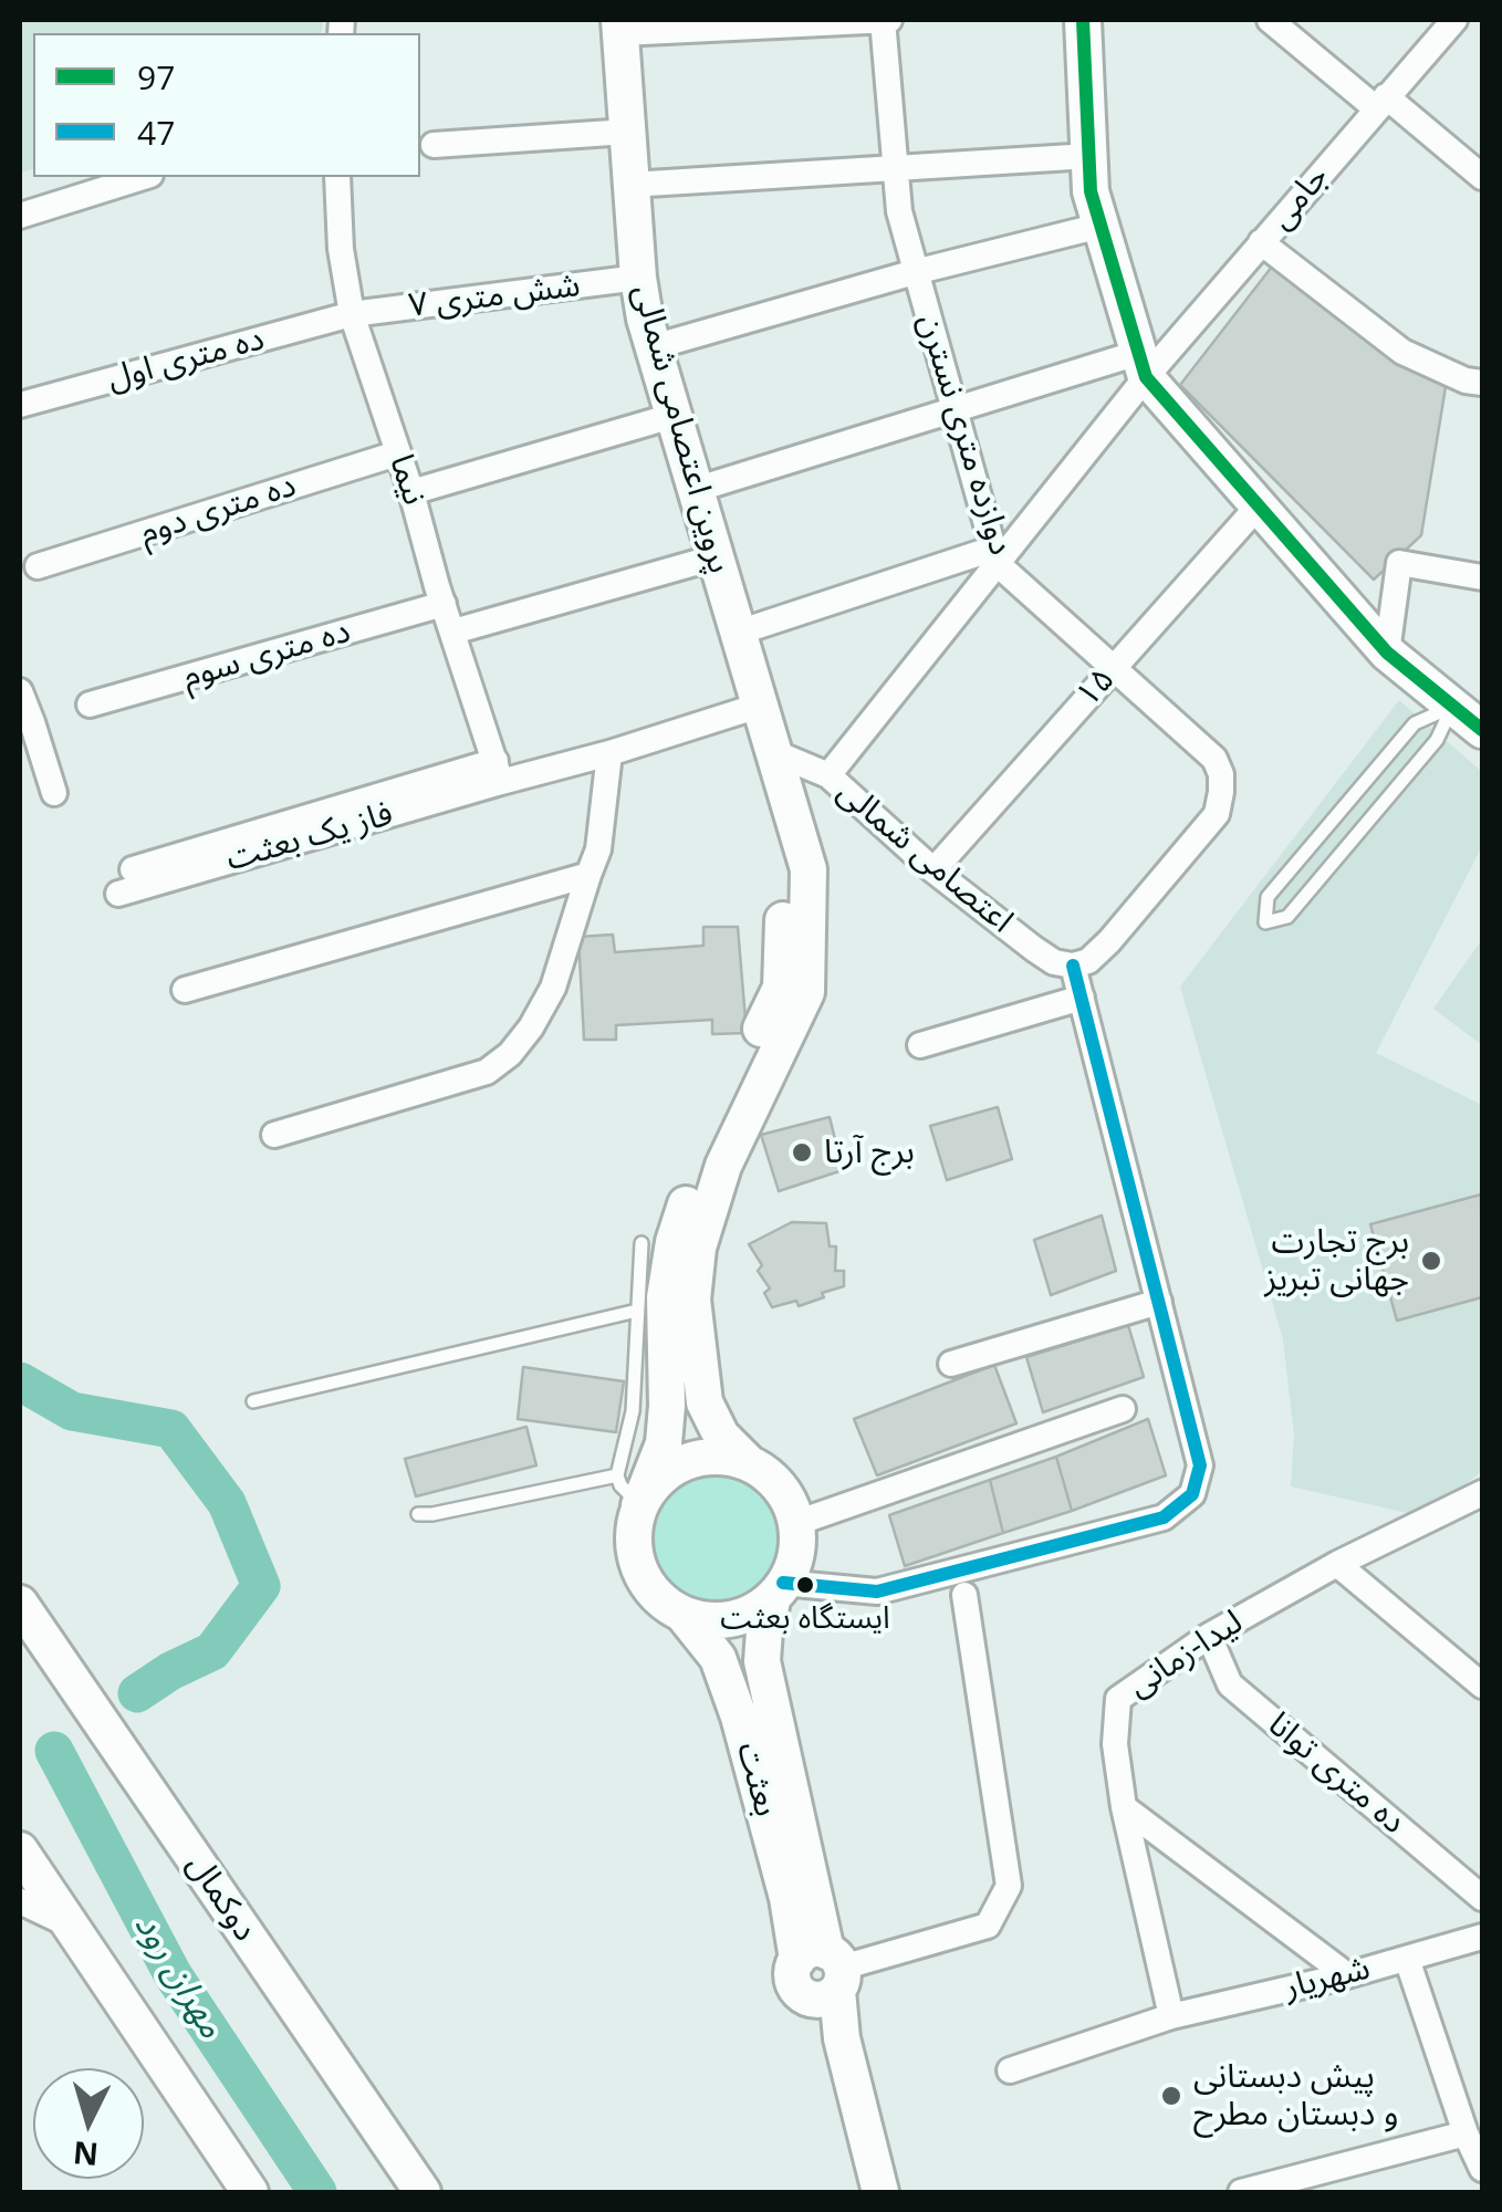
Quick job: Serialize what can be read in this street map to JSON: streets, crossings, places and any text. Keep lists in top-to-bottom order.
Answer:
{
  "streets": {
    "main road": ["پروین اعتصامی شمالی", "بعثت", "دوکمال"],
    "street": [
      "جامی",
      "۷ شش متری",
      "ده متری اول",
      "دوازده متری نسترن",
      "نیما",
      "ده متری دوم",
      "ده متری سوم",
      "۱۵",
      "فاز یک بعثت",
      "اعتصامی شمالی",
      "لیدا-زمانی",
      "ده متری توانا",
      "شهریار"
    ]
  },
  "crossings": [
    ["جامی", "دوازده متری نسترن"],
    ["جامی", "اعتصامی شمالی"],
    ["۷ شش متری", "ده متری اول"],
    ["۷ شش متری", "پروین اعتصامی شمالی"],
    ["۷ شش متری", "نیما"],
    ["ده متری اول", "نیما"],
    ["پروین اعتصامی شمالی", "اعتصامی شمالی"],
    ["پروین اعتصامی شمالی", "بعثت"],
    ["دوازده متری نسترن", "۱۵"],
    ["دوازده متری نسترن", "اعتصامی شمالی"],
    ["نیما", "ده متری دوم"],
    ["نیما", "ده متری سوم"],
    ["نیما", "فاز یک بعثت"],
    ["۱۵", "اعتصامی شمالی"],
    ["لیدا-زمانی", "ده متری توانا"],
    ["لیدا-زمانی", "شهریار"]
  ],
  "water": ["مهران رود"],
  "places": [
    "برج آرتا",
    "برج تجارت جهانی تبریز",
    "ایستگاه بعثت",
    "پیش دبستانی و دبستان مطرح"
  ],
  "lines": ["transit line 97", "transit line 47"],
  "legend": ["97", "47"],
  "north": "bottom"
}
